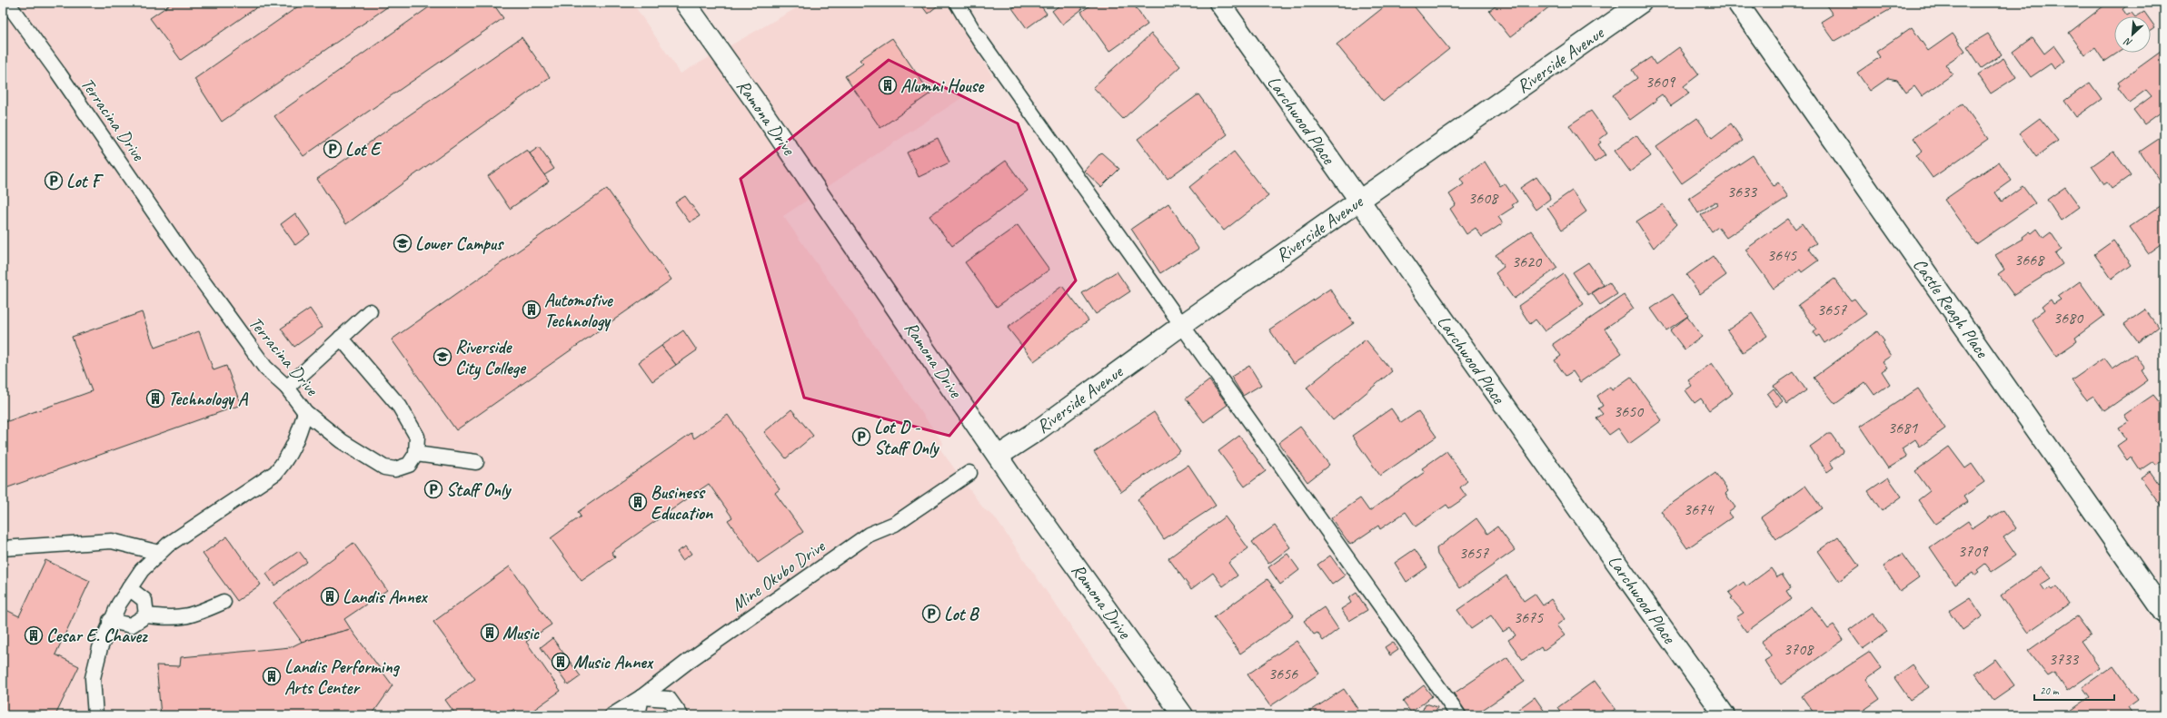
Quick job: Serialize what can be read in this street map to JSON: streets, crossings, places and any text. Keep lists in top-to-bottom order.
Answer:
{
  "streets": {
    "street": [
      "Riverside Avenue",
      "Ramona Drive",
      "Larchwood Place",
      "Castle Reagh Place"
    ],
    "lane": ["Terracina Drive", "Mine Okubo Drive"]
  },
  "crossings": [
    ["Riverside Avenue", "Ramona Drive"],
    ["Riverside Avenue", "Larchwood Place"]
  ],
  "places": {
    "building": [
      "Alumni House",
      "Automotive Technology",
      "Technology A",
      "Business Education",
      "Landis Annex",
      "Music",
      "Cesar E. Chavez",
      "Music Annex",
      "Landis Performing Arts Center"
    ],
    "parking": [
      "Lot E",
      "Lot F",
      "Lot D - Staff Only",
      "Staff Only",
      "Lot B"
    ],
    "school or university": ["Lower Campus", "Riverside City College"]
  },
  "house_numbers": [
    "3609",
    "3633",
    "3608",
    "3645",
    "3668",
    "3620",
    "3657",
    "3680",
    "3650",
    "3681",
    "3674",
    "3709",
    "3657",
    "3675",
    "3708",
    "3733",
    "3656"
  ],
  "scale_bar": "20 m",
  "north": "bottom left"
}
